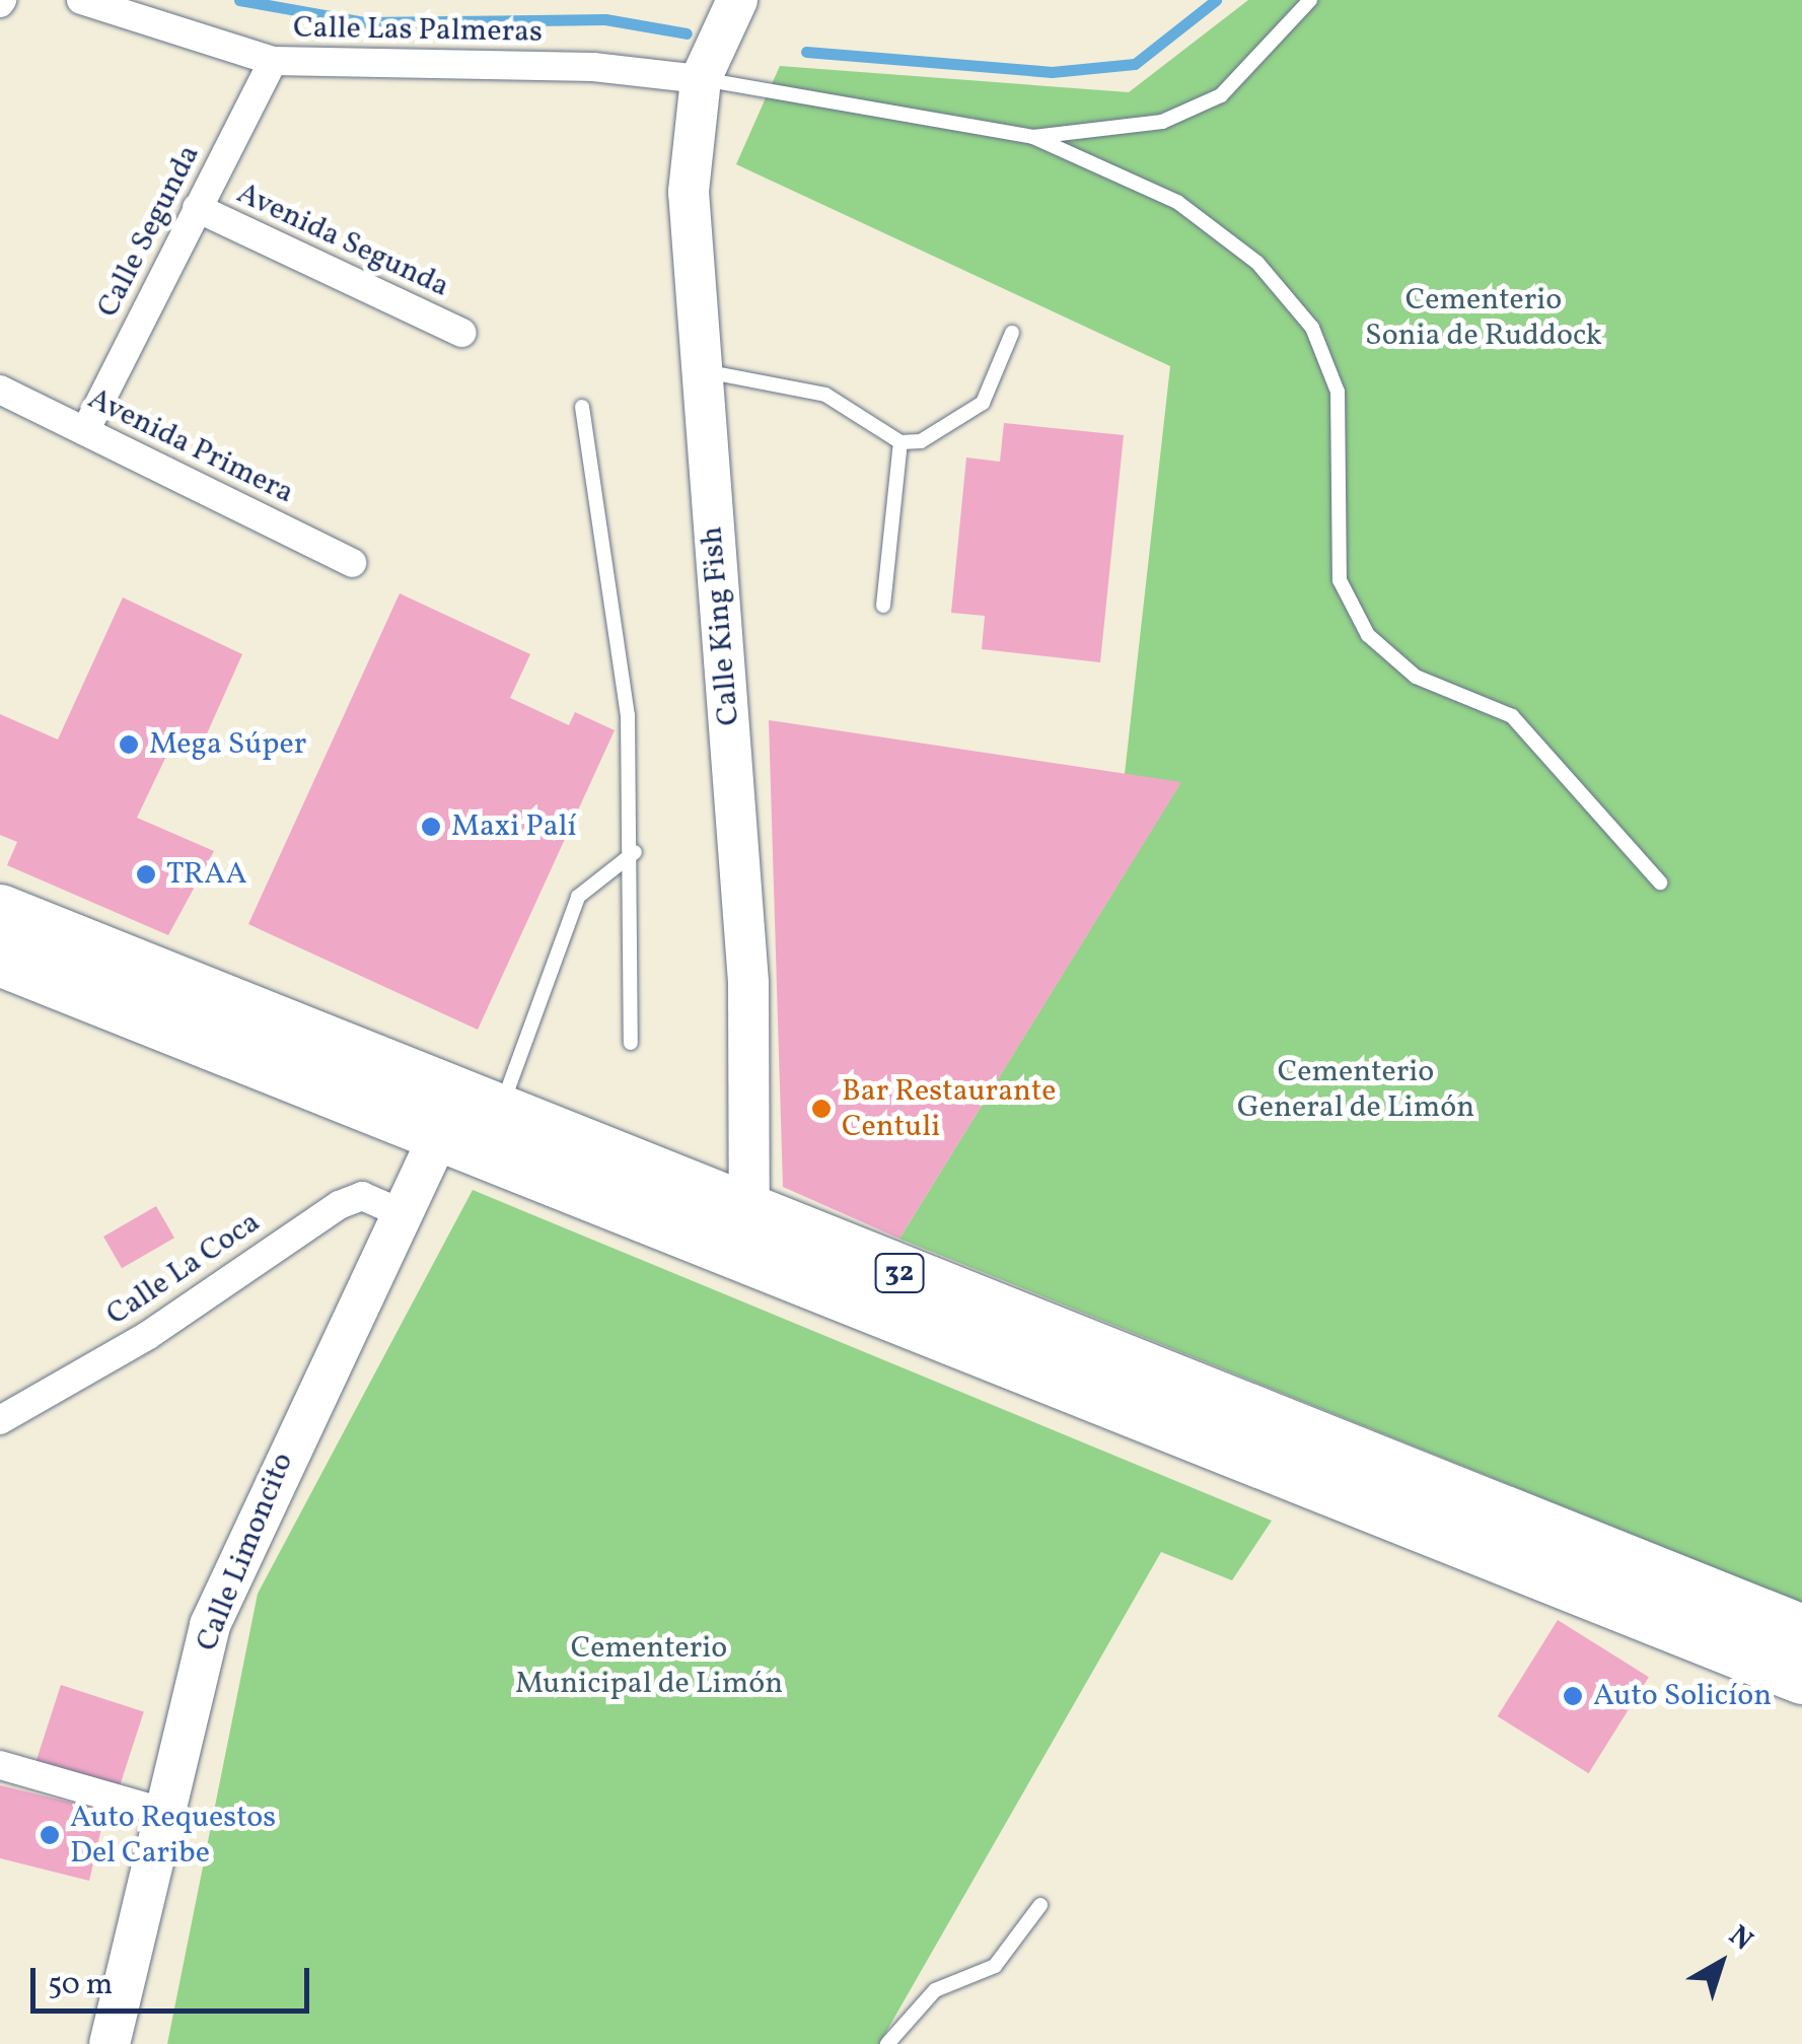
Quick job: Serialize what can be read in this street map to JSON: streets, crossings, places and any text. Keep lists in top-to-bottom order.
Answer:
{
  "streets": {
    "highway": ["32"],
    "street": [
      "Calle Las Palmeras",
      "Calle Segunda",
      "Avenida Segunda",
      "Avenida Primera",
      "Calle King Fish",
      "Calle La Coca",
      "Calle Limoncito"
    ]
  },
  "crossings": [
    ["Calle Las Palmeras", "Calle Segunda"],
    ["Calle Las Palmeras", "Calle King Fish"],
    ["Calle Segunda", "Avenida Segunda"],
    ["Calle Segunda", "Avenida Primera"],
    ["Calle King Fish", "32"],
    ["Calle La Coca", "Calle Limoncito"],
    ["32", "Calle Limoncito"]
  ],
  "parks": ["Cementerio Sonia de Ruddock", "Cementerio General de Limón", "Cementerio Municipal de Limón"],
  "places": [
    "Mega Súper",
    "Maxi Palí",
    "TRAA",
    "Bar Restaurante Centuli",
    "Auto Solicíon",
    "Auto Requestos Del Caribe"
  ],
  "scale_bar": "50 m",
  "north": "top right"
}
